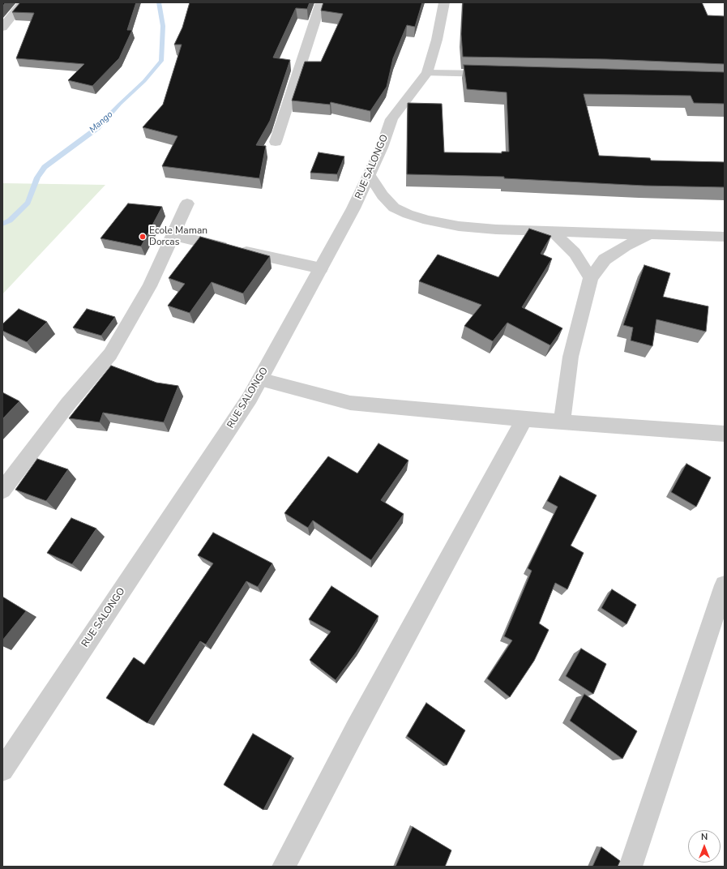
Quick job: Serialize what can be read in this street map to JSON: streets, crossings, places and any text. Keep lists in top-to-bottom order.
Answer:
{
  "streets": {
    "street": ["RUE SALONGO"]
  },
  "water": ["Mango"],
  "places": ["Ecole Maman Dorcas"],
  "north": "top"
}
